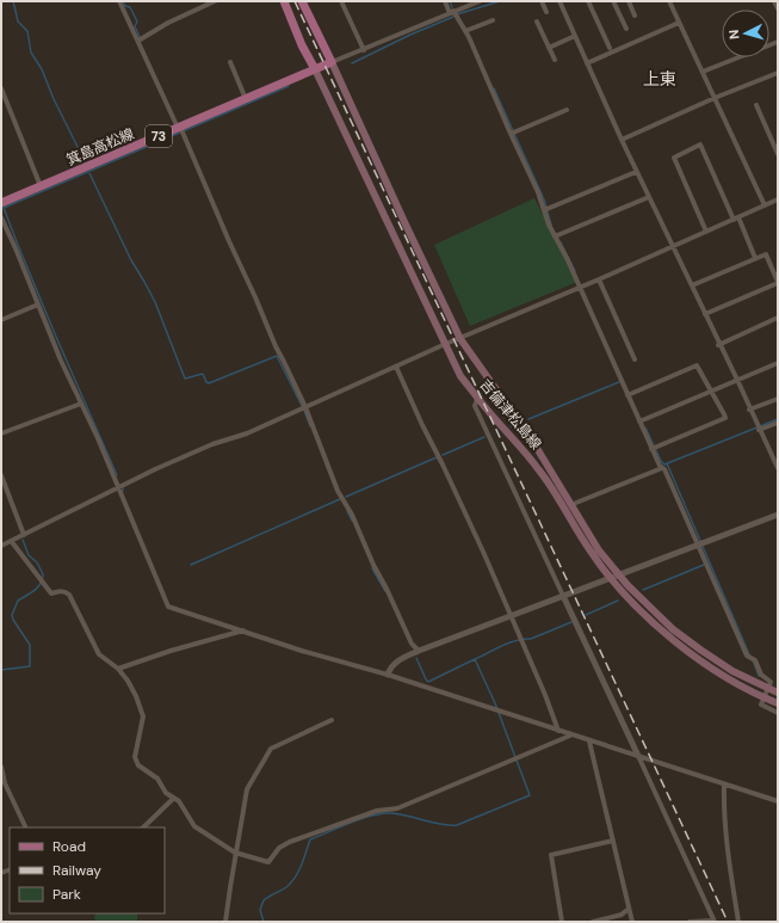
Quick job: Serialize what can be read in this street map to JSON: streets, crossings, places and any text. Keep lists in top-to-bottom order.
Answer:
{
  "streets": {
    "main road": ["73", "箕島高松線", "吉備津松島線"]
  },
  "crossings": [
    ["箕島高松線", "吉備津松島線"]
  ],
  "districts": ["上東"],
  "legend": ["Road", "Railway", "Park"],
  "north": "left"
}
